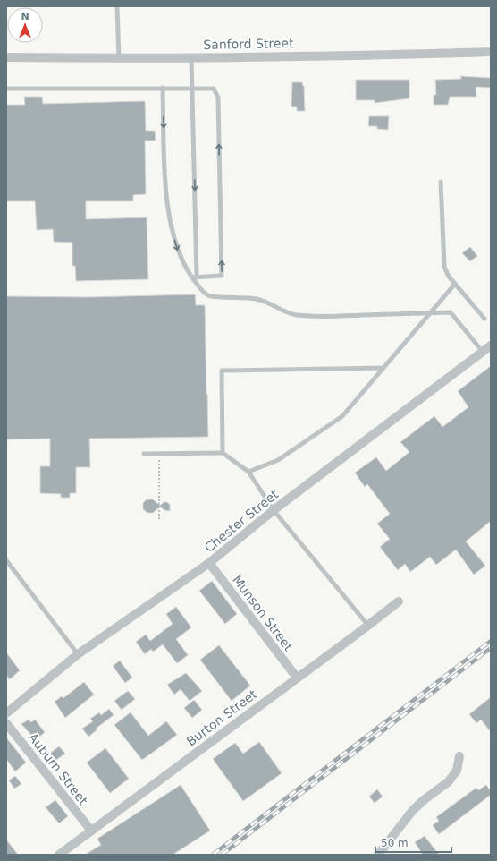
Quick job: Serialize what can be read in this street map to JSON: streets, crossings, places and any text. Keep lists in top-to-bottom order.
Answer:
{
  "streets": {
    "street": [
      "Sanford Street",
      "Chester Street",
      "Munson Street",
      "Burton Street",
      "Auburn Street"
    ]
  },
  "crossings": [
    ["Chester Street", "Munson Street"],
    ["Munson Street", "Burton Street"],
    ["Burton Street", "Auburn Street"]
  ],
  "scale_bar": "50 m",
  "north": "top"
}
